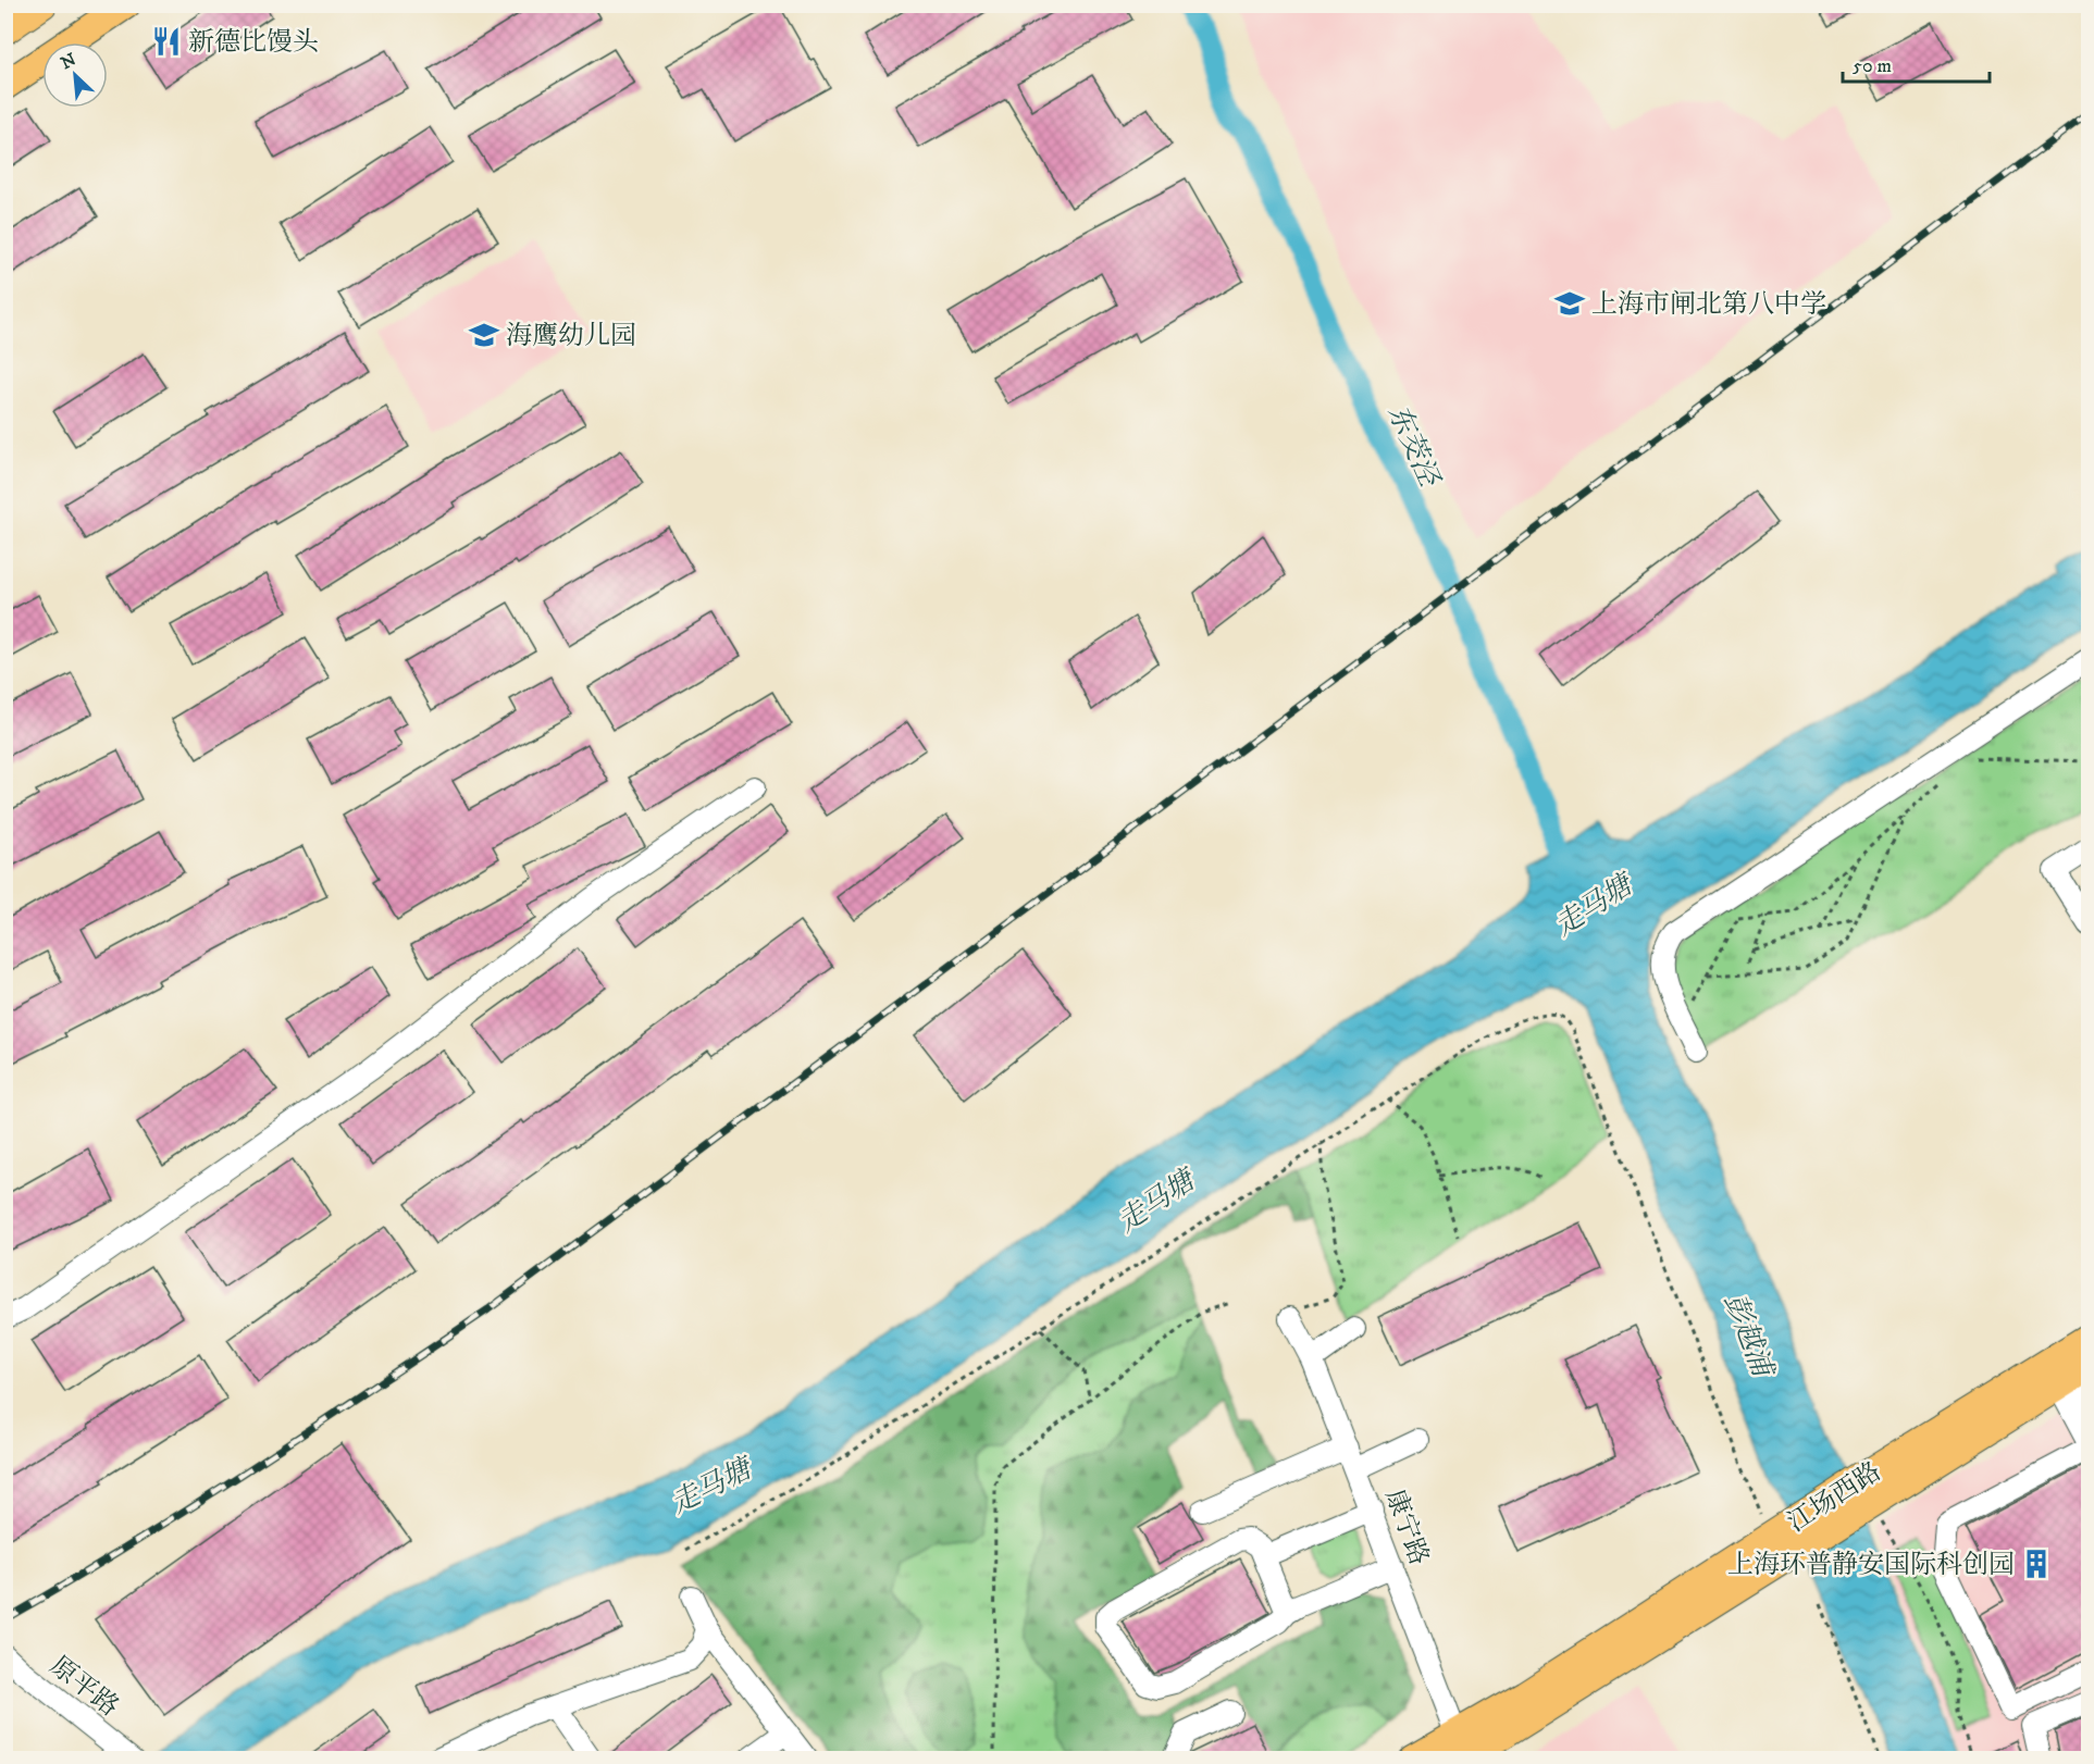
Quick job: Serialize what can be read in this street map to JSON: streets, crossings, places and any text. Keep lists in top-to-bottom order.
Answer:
{
  "streets": {
    "main road": ["江场西路"],
    "street": ["康宁路", "原平路"]
  },
  "crossings": [
    ["江场西路", "康宁路"]
  ],
  "water": ["东茭泾", "走马塘", "彭越浦"],
  "places": {
    "restaurant": ["新德比馒头"],
    "school or university": ["上海市闸北第八中学", "海鹰幼儿园"],
    "building": ["上海环普静安国际科创园"]
  },
  "scale_bar": "50 m",
  "north": "top left"
}
